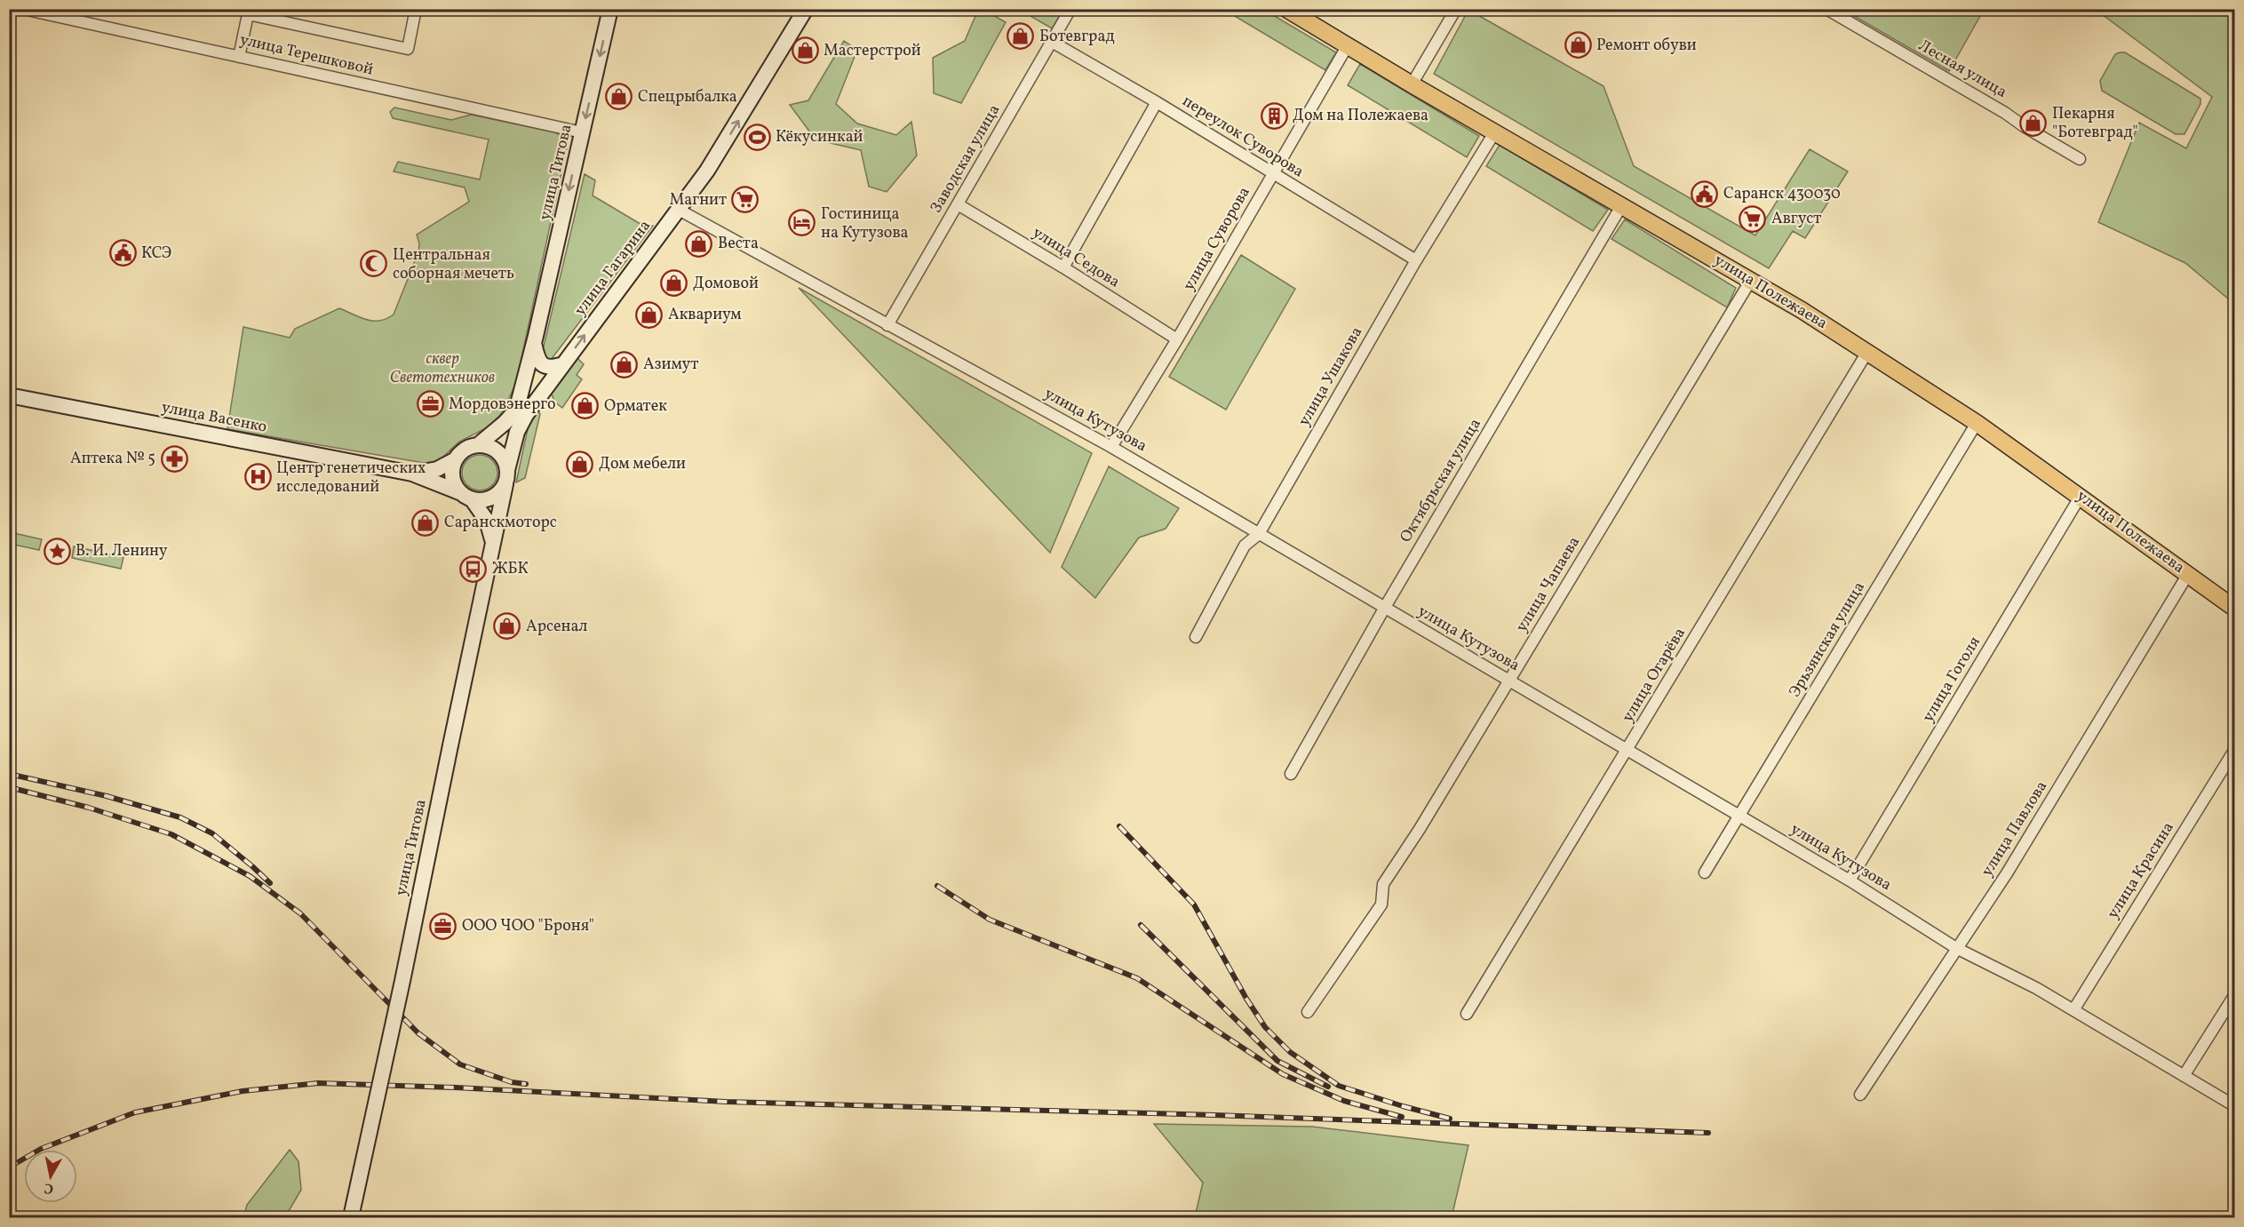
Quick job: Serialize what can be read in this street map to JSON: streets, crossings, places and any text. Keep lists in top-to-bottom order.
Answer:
{
  "streets": {
    "main road": [
      "улица Титова",
      "улица Гагарина",
      "улица Полежаева",
      "улица Васенко"
    ],
    "street": [
      "улица Терешковой",
      "Лесная улица",
      "переулок Суворова",
      "Заводская улица",
      "улица Суворова",
      "улица Седова",
      "улица Ушакова",
      "улица Кутузова",
      "Октябрьская улица",
      "улица Чапаева",
      "Эрьзянская улица",
      "улица Огарёва",
      "улица Гоголя",
      "улица Павлова",
      "улица Красина"
    ]
  },
  "crossings": [
    ["улица Терешковой", "улица Титова"],
    ["переулок Суворова", "Заводская улица"],
    ["переулок Суворова", "улица Суворова"],
    ["переулок Суворова", "улица Ушакова"],
    ["Заводская улица", "улица Седова"],
    ["Заводская улица", "улица Кутузова"],
    ["улица Титова", "улица Гагарина"],
    ["улица Титова", "улица Васенко"],
    ["улица Суворова", "улица Седова"],
    ["улица Суворова", "улица Полежаева"],
    ["улица Суворова", "улица Кутузова"],
    ["улица Гагарина", "улица Васенко"],
    ["улица Гагарина", "улица Кутузова"],
    ["улица Полежаева", "улица Ушакова"],
    ["улица Полежаева", "Октябрьская улица"],
    ["улица Полежаева", "улица Чапаева"],
    ["улица Полежаева", "Эрьзянская улица"],
    ["улица Полежаева", "улица Огарёва"],
    ["улица Полежаева", "улица Гоголя"],
    ["улица Полежаева", "улица Павлова"],
    ["улица Ушакова", "улица Кутузова"],
    ["улица Кутузова", "Октябрьская улица"],
    ["улица Кутузова", "улица Чапаева"],
    ["улица Кутузова", "Эрьзянская улица"],
    ["улица Кутузова", "улица Огарёва"],
    ["улица Кутузова", "улица Гоголя"],
    ["улица Кутузова", "улица Павлова"],
    ["улица Кутузова", "улица Красина"]
  ],
  "one_way": ["улица Гагарина"],
  "parks": ["сквер Светотехников"],
  "places": {
    "shop": [
      "Ботевград",
      "Ремонт обуви",
      "Мастерстрой",
      "Спецрыбалка",
      "Пекарня \"Ботевград\"",
      "Веста",
      "Домовой",
      "Аквариум",
      "Азимут",
      "Орматек",
      "Дом мебели",
      "Саранскмоторс",
      "Арсенал"
    ],
    "building": ["Дом на Полежаева"],
    "sports": ["Кёкусинкай"],
    "public building": ["Саранск 430030", "КСЭ"],
    "supermarket": ["Магнит", "Август"],
    "hotel": ["Гостиница на Кутузова"],
    "mosque": ["Центральная соборная мечеть"],
    "office": ["Мордовэнерго", "ООО ЧОО \"Броня\""],
    "pharmacy": ["Аптека № 5"],
    "hospital": ["Центр генетических исследований"],
    "place": ["В. И. Ленину"],
    "bus stop": ["ЖБК"]
  },
  "north": "bottom"
}
